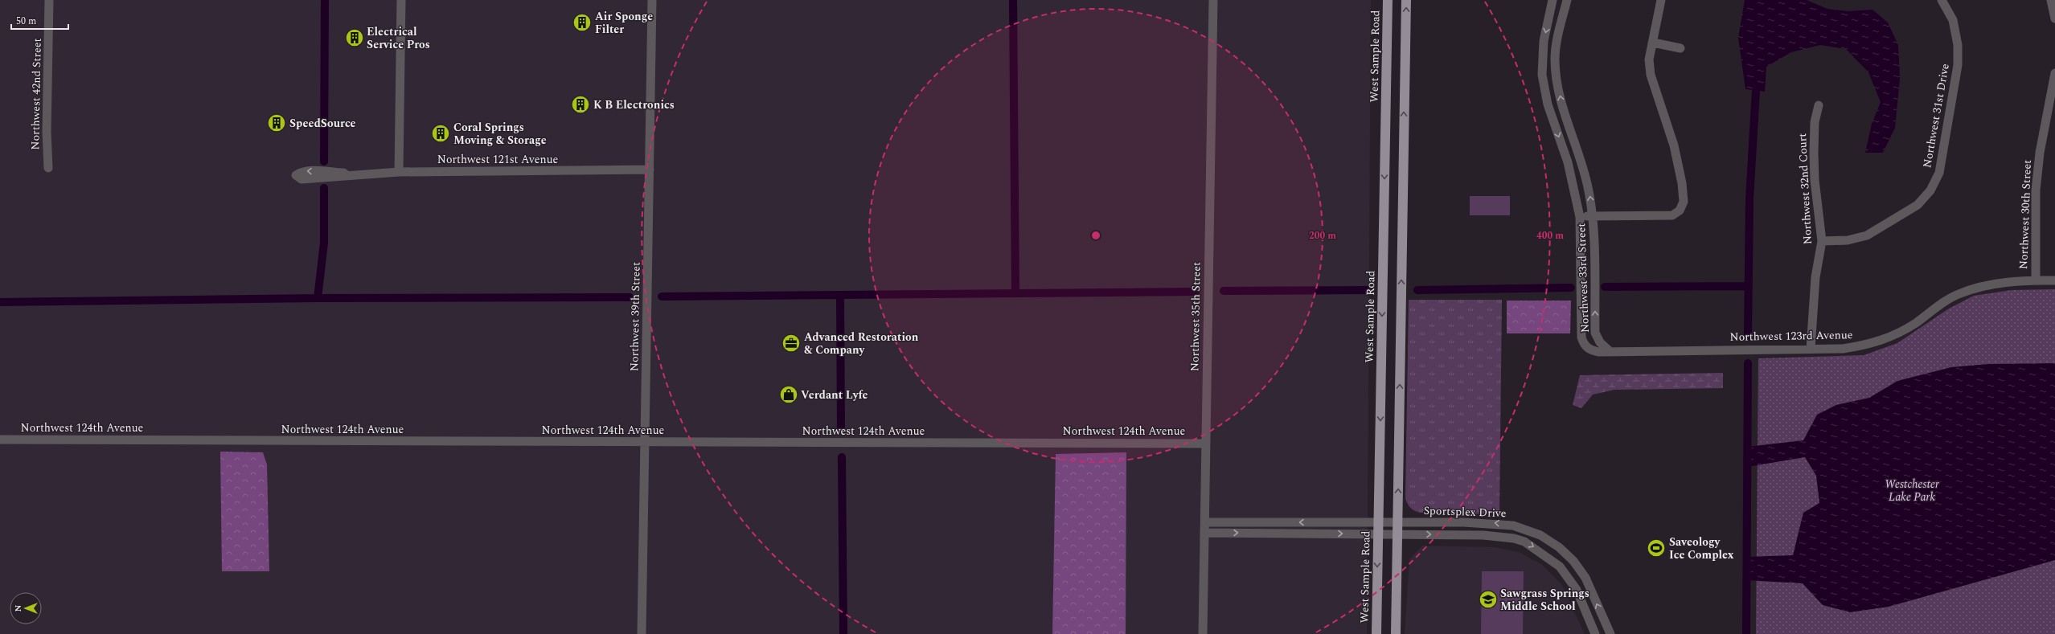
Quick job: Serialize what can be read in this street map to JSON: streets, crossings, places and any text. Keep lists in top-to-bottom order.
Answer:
{
  "streets": {
    "main road": ["West Sample Road"],
    "street": [
      "Northwest 42nd Street",
      "Northwest 31st Drive",
      "Northwest 121st Avenue",
      "Northwest 32nd Court",
      "Northwest 30th Street",
      "Northwest 33rd Street",
      "Northwest 39th Street",
      "Northwest 35th Street",
      "Northwest 123rd Avenue",
      "Northwest 124th Avenue",
      "Sportsplex Drive"
    ]
  },
  "crossings": [
    ["West Sample Road", "Sportsplex Drive"],
    ["Northwest 31st Drive", "Northwest 32nd Court"],
    ["Northwest 121st Avenue", "Northwest 39th Street"],
    ["Northwest 32nd Court", "Northwest 123rd Avenue"],
    ["Northwest 30th Street", "Northwest 123rd Avenue"],
    ["Northwest 33rd Street", "Northwest 123rd Avenue"],
    ["Northwest 39th Street", "Northwest 124th Avenue"],
    ["Northwest 35th Street", "Northwest 124th Avenue"]
  ],
  "parks": ["Westchester Lake Park"],
  "places": {
    "building": [
      "Air Sponge Filter",
      "Electrical Service Pros",
      "K B Electronics",
      "SpeedSource",
      "Coral Springs Moving & Storage"
    ],
    "office": ["Advanced Restoration & Company"],
    "shop": ["Verdant Lyfe"],
    "sports": ["Saveology Ice Complex"],
    "school or university": ["Sawgrass Springs Middle School"]
  },
  "scale_bar": "50 m",
  "north": "left",
  "rings": ["200 m", "400 m"]
}
